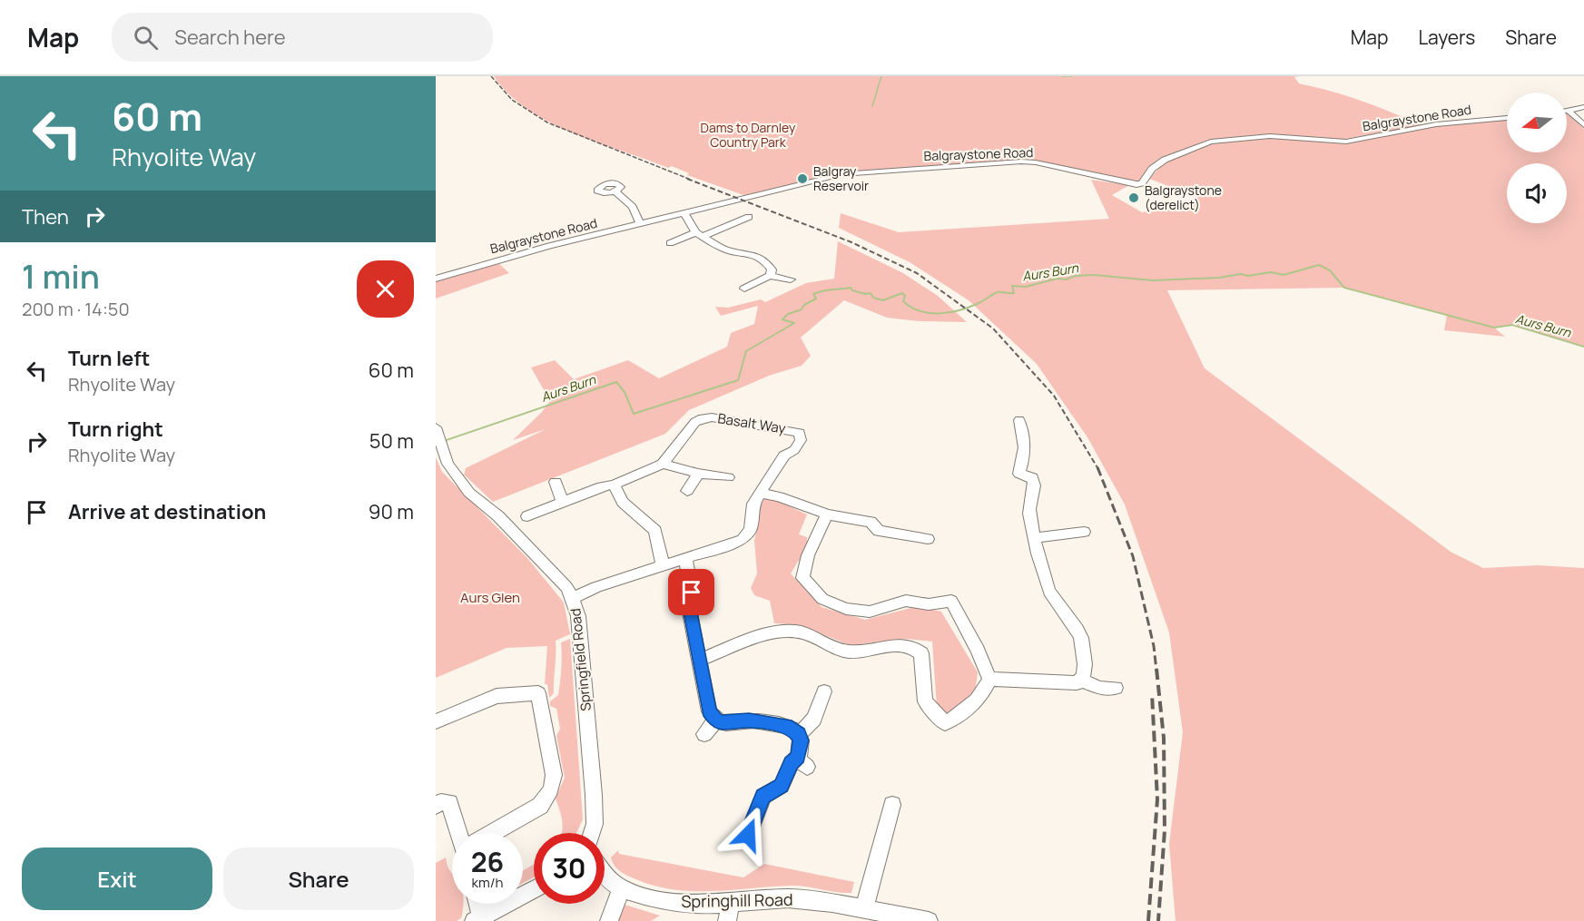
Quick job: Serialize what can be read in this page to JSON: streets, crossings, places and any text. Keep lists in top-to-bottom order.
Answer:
{
  "streets": {
    "street": [
      "Balgraystone Road",
      "Basalt Way",
      "Springfield Road",
      "Springhill Road"
    ]
  },
  "crossings": [
    ["Basalt Way", "Springfield Road"]
  ],
  "water": ["Aurs Burn"],
  "parks": ["Dams to Darnley Country Park", "Aurs Glen"],
  "places": ["Balgray Reservoir", "Balgraystone (derelict)"],
  "north": "left",
  "page": {
    "header": "Map",
    "search": "Search here",
    "nav": ["Map", "Layers", "Share"],
    "turn": ["60 m", "Rhyolite Way"],
    "then": "Then",
    "heading": ["1 min", "200 m · 14:50"],
    "list": [
      {
        "name": "Turn left",
        "note": "Rhyolite Way",
        "value": "60 m"
      },
      {
        "name": "Turn right",
        "note": "Rhyolite Way",
        "value": "50 m"
      },
      {
        "name": "Arrive at destination",
        "value": "90 m"
      }
    ],
    "speed": "26 km/h",
    "limit": "30",
    "buttons": ["Exit", "Share"]
  }
}
